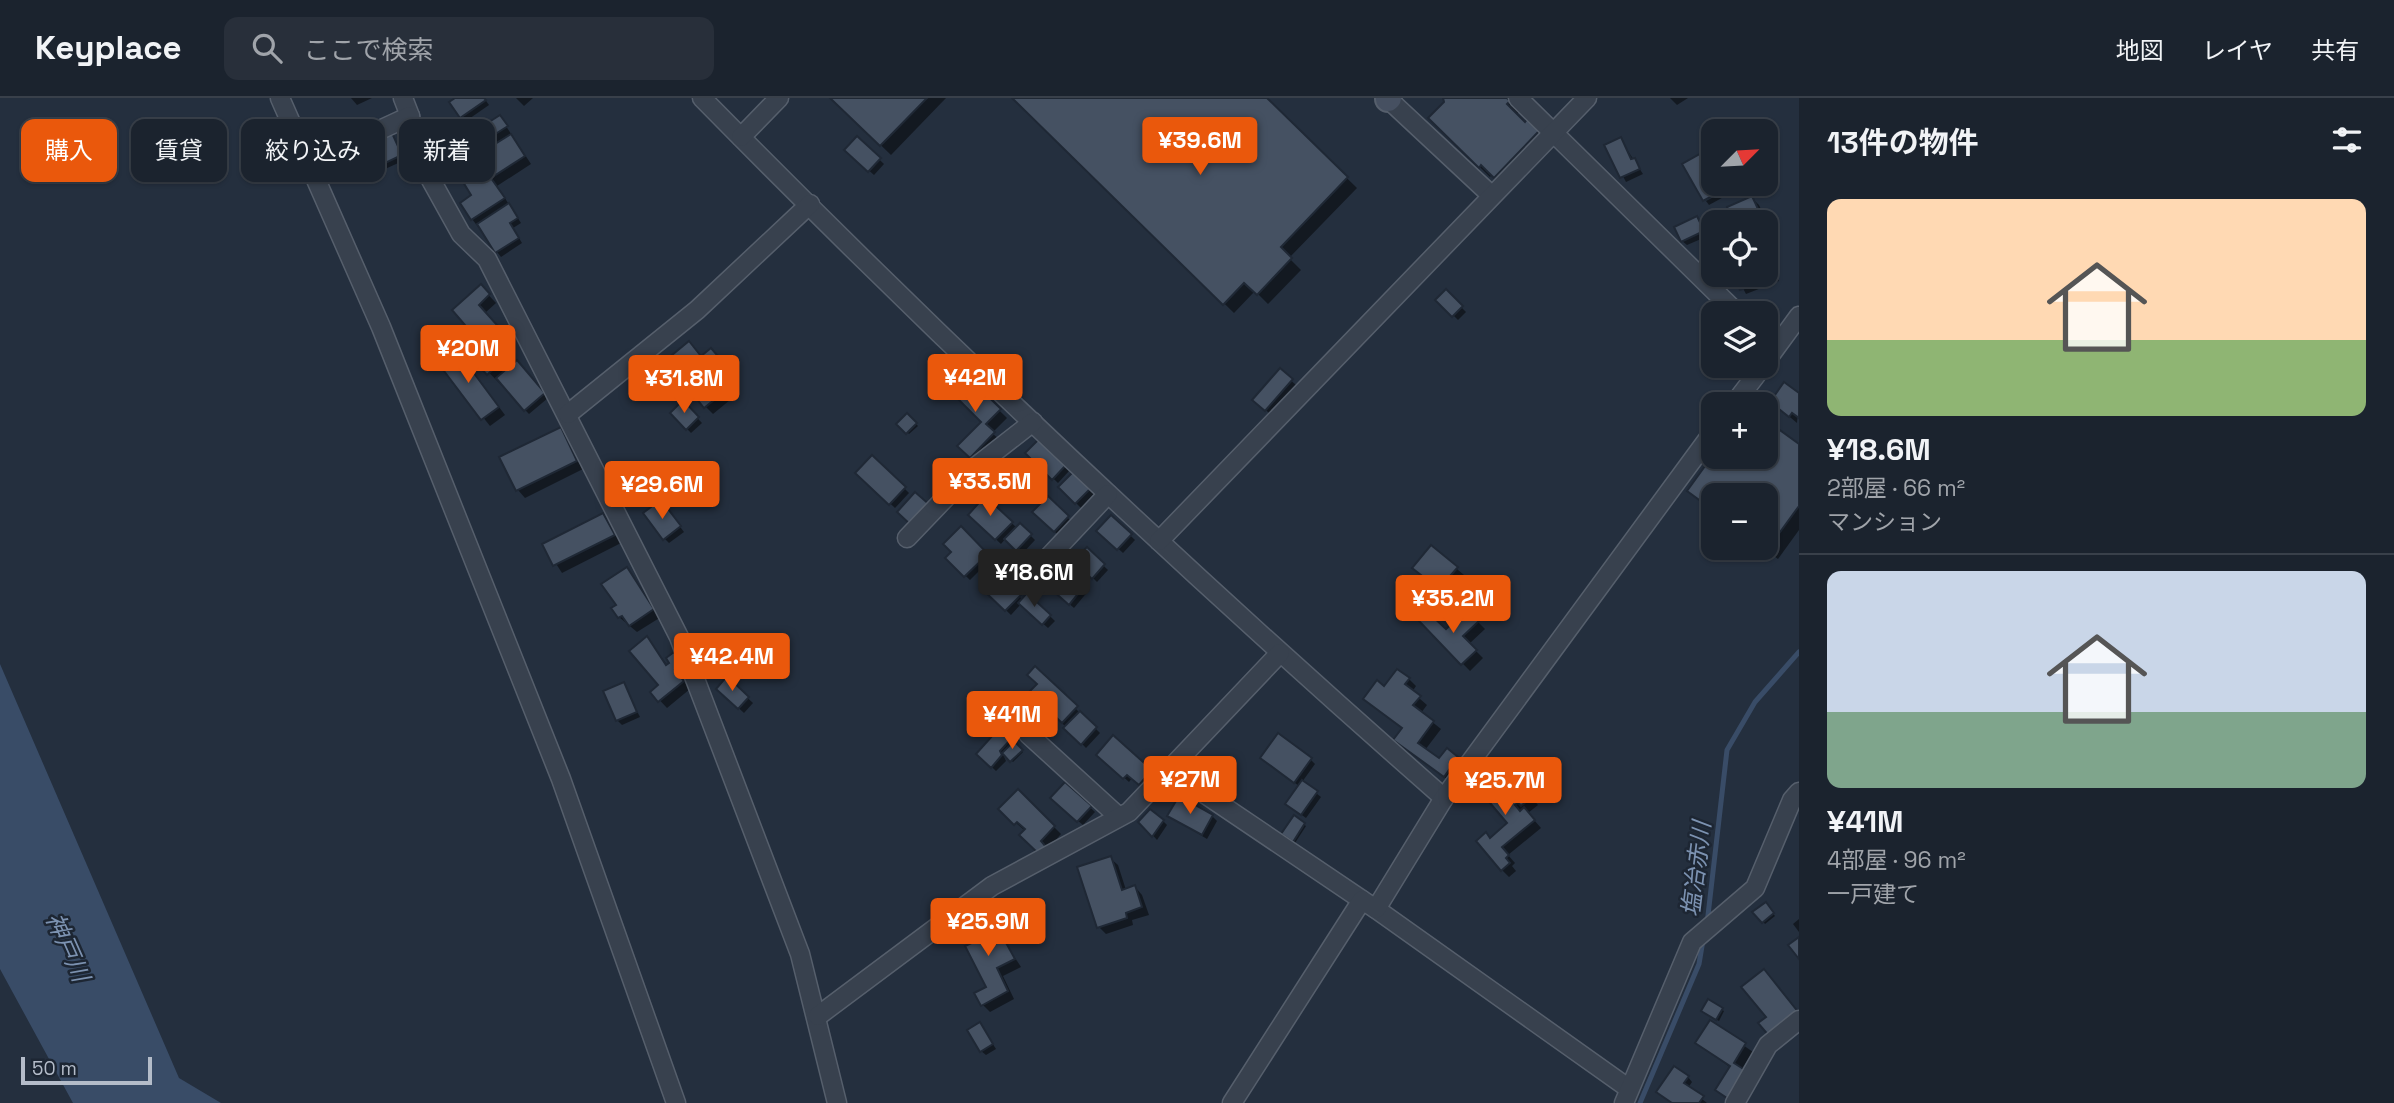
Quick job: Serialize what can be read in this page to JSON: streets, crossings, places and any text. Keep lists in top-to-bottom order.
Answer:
{
  "water": ["塩冶赤川", "神戸川"],
  "scale_bar": "50 m",
  "north": "top right",
  "page": {
    "header": "Keyplace",
    "search": "ここで検索",
    "nav": ["地図", "レイヤ", "共有"],
    "heading": "13件の物件",
    "price": [
      "¥39.6M",
      "¥20M",
      "¥42M",
      "¥31.8M",
      "¥33.5M",
      "¥29.6M",
      "¥18.6M",
      "¥35.2M",
      "¥42.4M",
      "¥41M",
      "¥27M",
      "¥25.7M",
      "¥25.9M"
    ],
    "map_buttons": ["+", "−"],
    "chip": [
      "購入",
      "賃貸",
      "絞り込み",
      "新着"
    ],
    "list": [
      {
        "name": "¥18.6M",
        "note": "2部屋 · 66 m² · マンション"
      },
      {
        "name": "¥41M",
        "note": "4部屋 · 96 m² · 一戸建て"
      }
    ],
    "scale": "50 m"
  }
}
